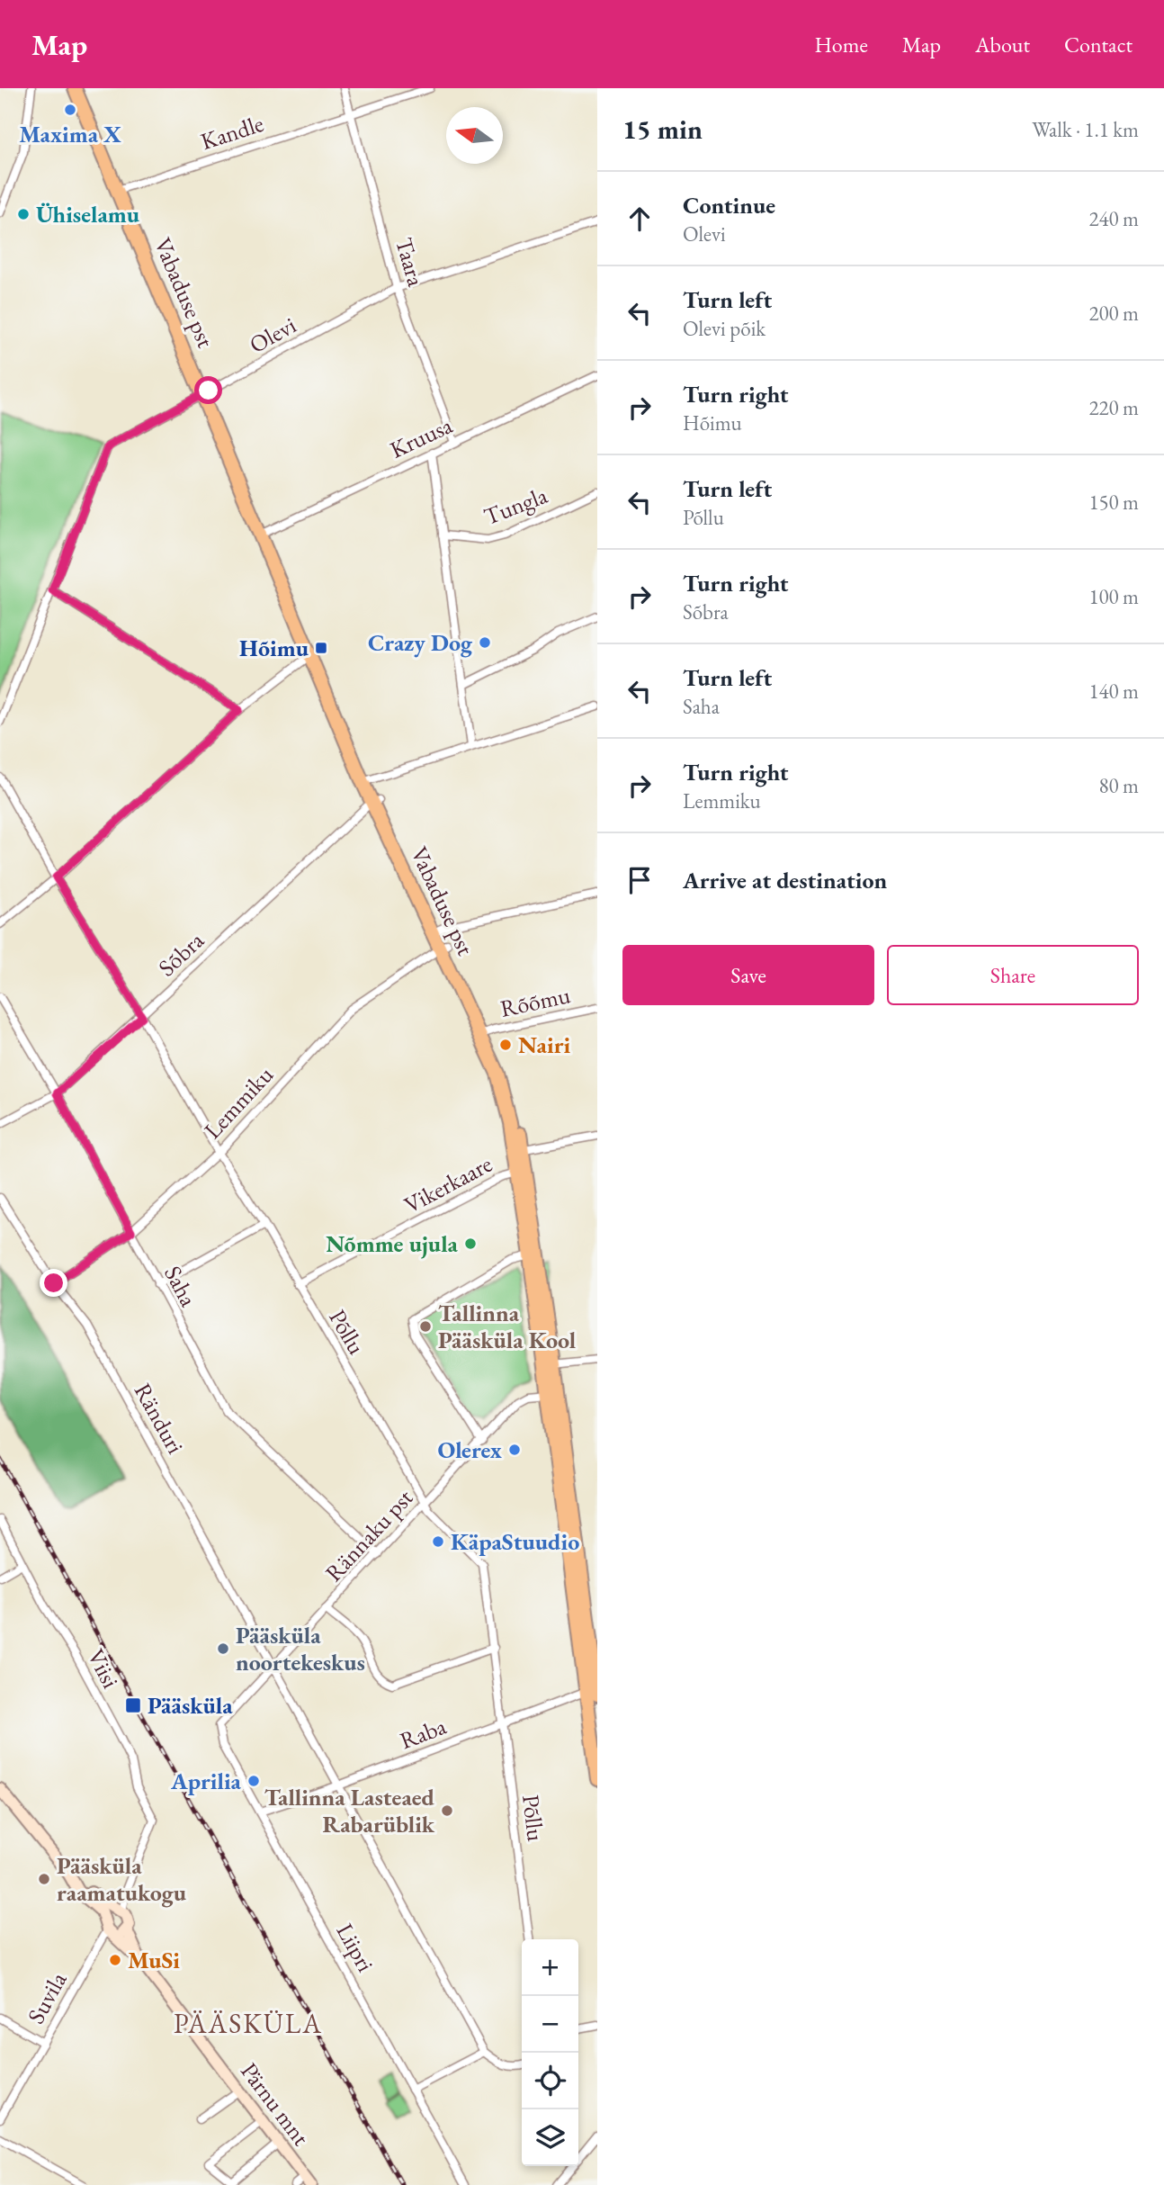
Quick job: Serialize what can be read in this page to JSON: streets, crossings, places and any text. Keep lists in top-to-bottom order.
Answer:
{
  "streets": {
    "highway": ["Vabaduse pst"],
    "main road": ["Pärnu mnt"],
    "street": [
      "Kandle",
      "Taara",
      "Olevi",
      "Kruusa",
      "Tungla",
      "Sõbra",
      "Rõõmu",
      "Lemmiku",
      "Vikerkaare",
      "Saha",
      "Põllu",
      "Ränduri",
      "Rännaku pst",
      "Viisi",
      "Raba",
      "Liipri",
      "Suvila"
    ]
  },
  "crossings": [
    ["Kandle", "Taara"],
    ["Kandle", "Vabaduse pst"],
    ["Taara", "Olevi"],
    ["Taara", "Kruusa"],
    ["Vabaduse pst", "Olevi"],
    ["Vabaduse pst", "Kruusa"],
    ["Vabaduse pst", "Sõbra"],
    ["Vabaduse pst", "Rõõmu"],
    ["Vabaduse pst", "Lemmiku"],
    ["Vabaduse pst", "Vikerkaare"],
    ["Vabaduse pst", "Rännaku pst"],
    ["Vabaduse pst", "Raba"],
    ["Sõbra", "Saha"],
    ["Sõbra", "Põllu"],
    ["Lemmiku", "Saha"],
    ["Lemmiku", "Põllu"],
    ["Lemmiku", "Ränduri"],
    ["Vikerkaare", "Põllu"],
    ["Saha", "Rännaku pst"],
    ["Põllu", "Rännaku pst"],
    ["Põllu", "Raba"],
    ["Ränduri", "Rännaku pst"],
    ["Rännaku pst", "Liipri"],
    ["Viisi", "Pärnu mnt"],
    ["Raba", "Liipri"],
    ["Suvila", "Pärnu mnt"]
  ],
  "districts": ["PÄÄSKÜLA"],
  "places": {
    "other": [
      "Maxima X",
      "Ühiselamu",
      "Crazy Dog",
      "Nairi",
      "Nõmme ujula",
      "Tallinna Pääsküla Kool",
      "Olerex",
      "KäpaStuudio",
      "Pääsküla noortekeskus",
      "Aprilia",
      "Tallinna Lasteaed Rabarüblik",
      "Pääsküla raamatukogu",
      "MuSi"
    ],
    "transit": ["Hõimu", "Pääsküla"]
  },
  "north": "left",
  "page": {
    "header": "Map",
    "nav": [
      "Home",
      "Map",
      "About",
      "Contact"
    ],
    "heading": ["15 min", "Walk · 1.1 km"],
    "list": [
      ["Continue", "Olevi", "240 m"],
      ["Turn left", "Olevi põik", "200 m"],
      ["Turn right", "Hõimu", "220 m"],
      ["Turn left", "Põllu", "150 m"],
      ["Turn right", "Sõbra", "100 m"],
      ["Turn left", "Saha", "140 m"],
      ["Turn right", "Lemmiku", "80 m"],
      "Arrive at destination"
    ],
    "buttons": ["Save", "Share"],
    "map_buttons": ["+", "−"]
  }
}
